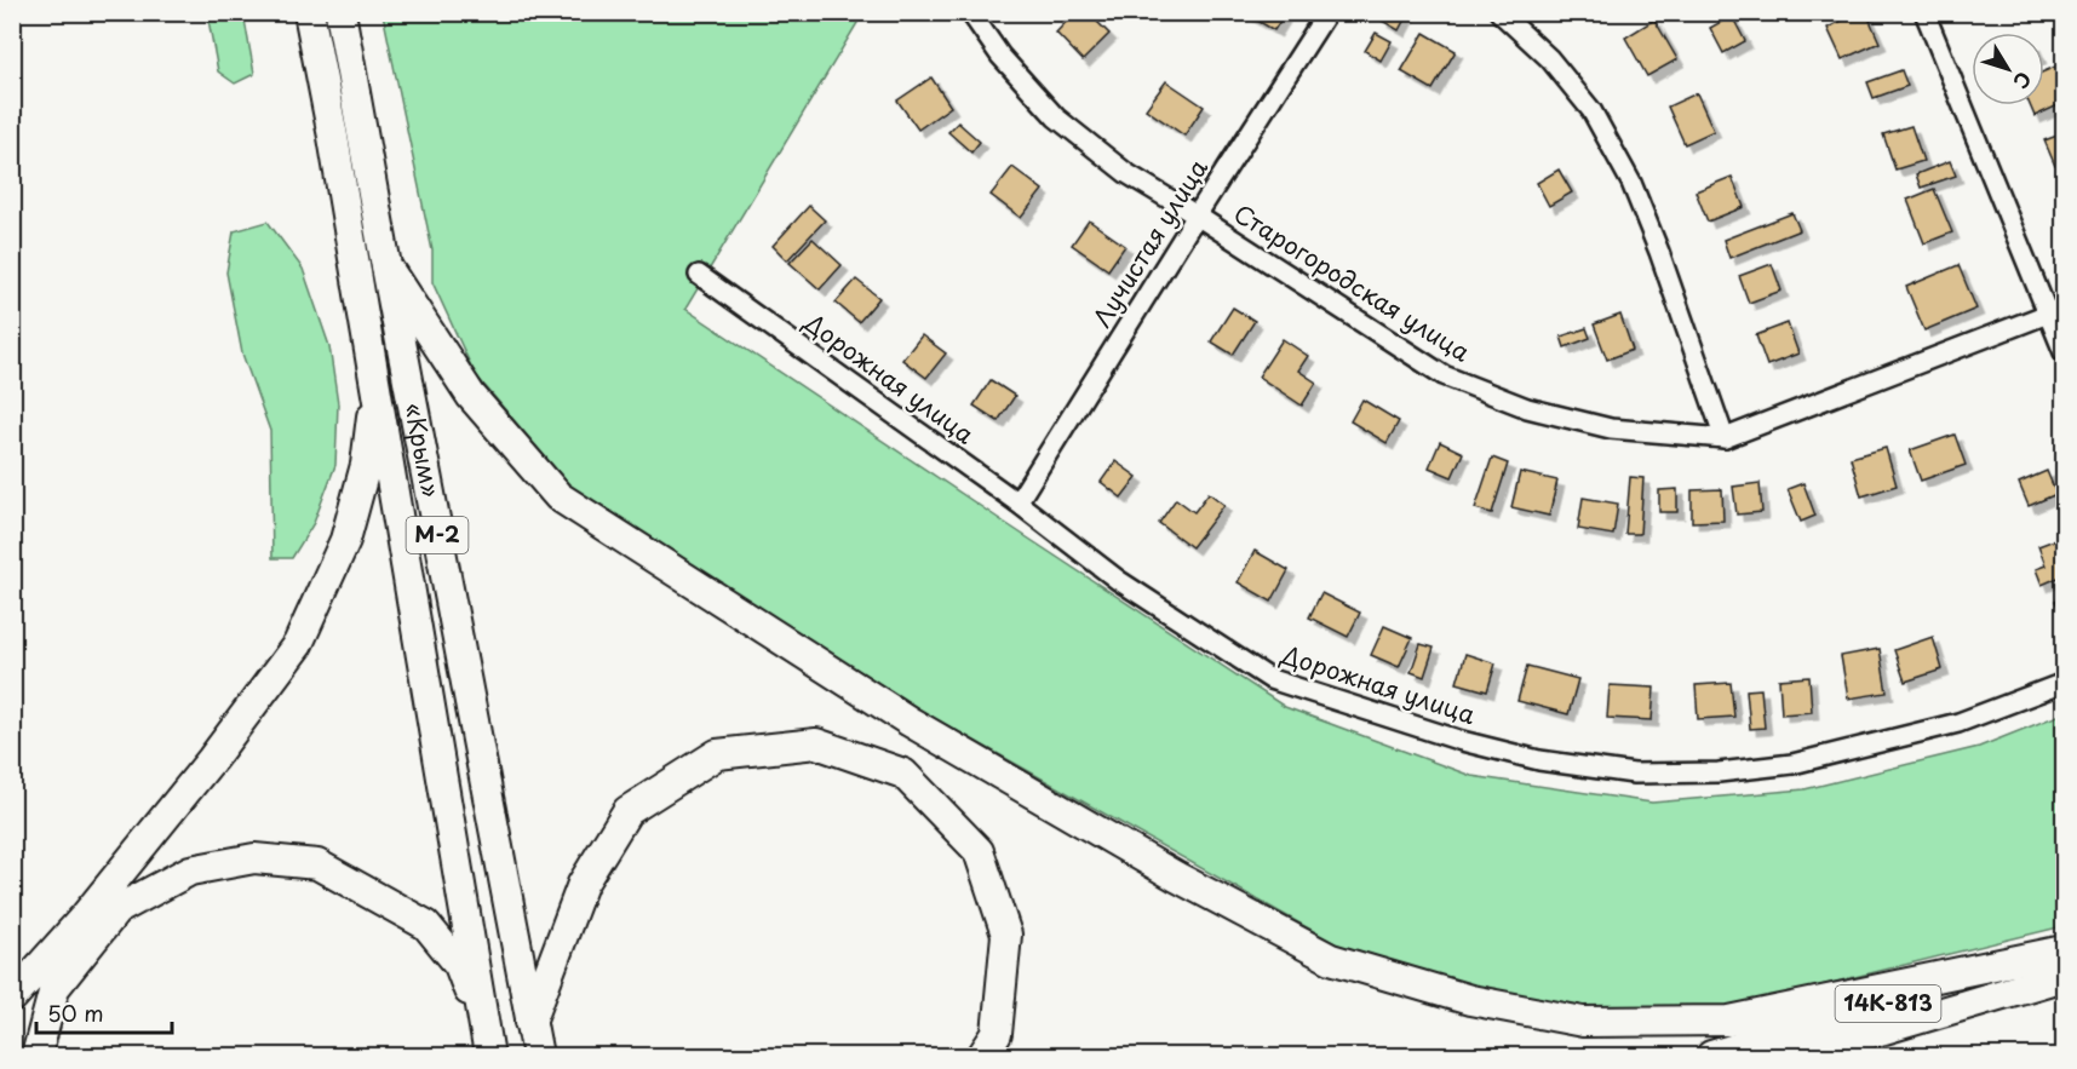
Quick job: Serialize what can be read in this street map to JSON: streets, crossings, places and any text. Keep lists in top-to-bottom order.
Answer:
{
  "streets": {
    "main road": ["«Крым»", "М-2", "14К-813"],
    "street": ["Лучистая улица", "Старогородская улица", "Дорожная улица"]
  },
  "crossings": [
    ["Лучистая улица", "Старогородская улица"],
    ["Лучистая улица", "Дорожная улица"]
  ],
  "scale_bar": "50 m",
  "north": "bottom right"
}
